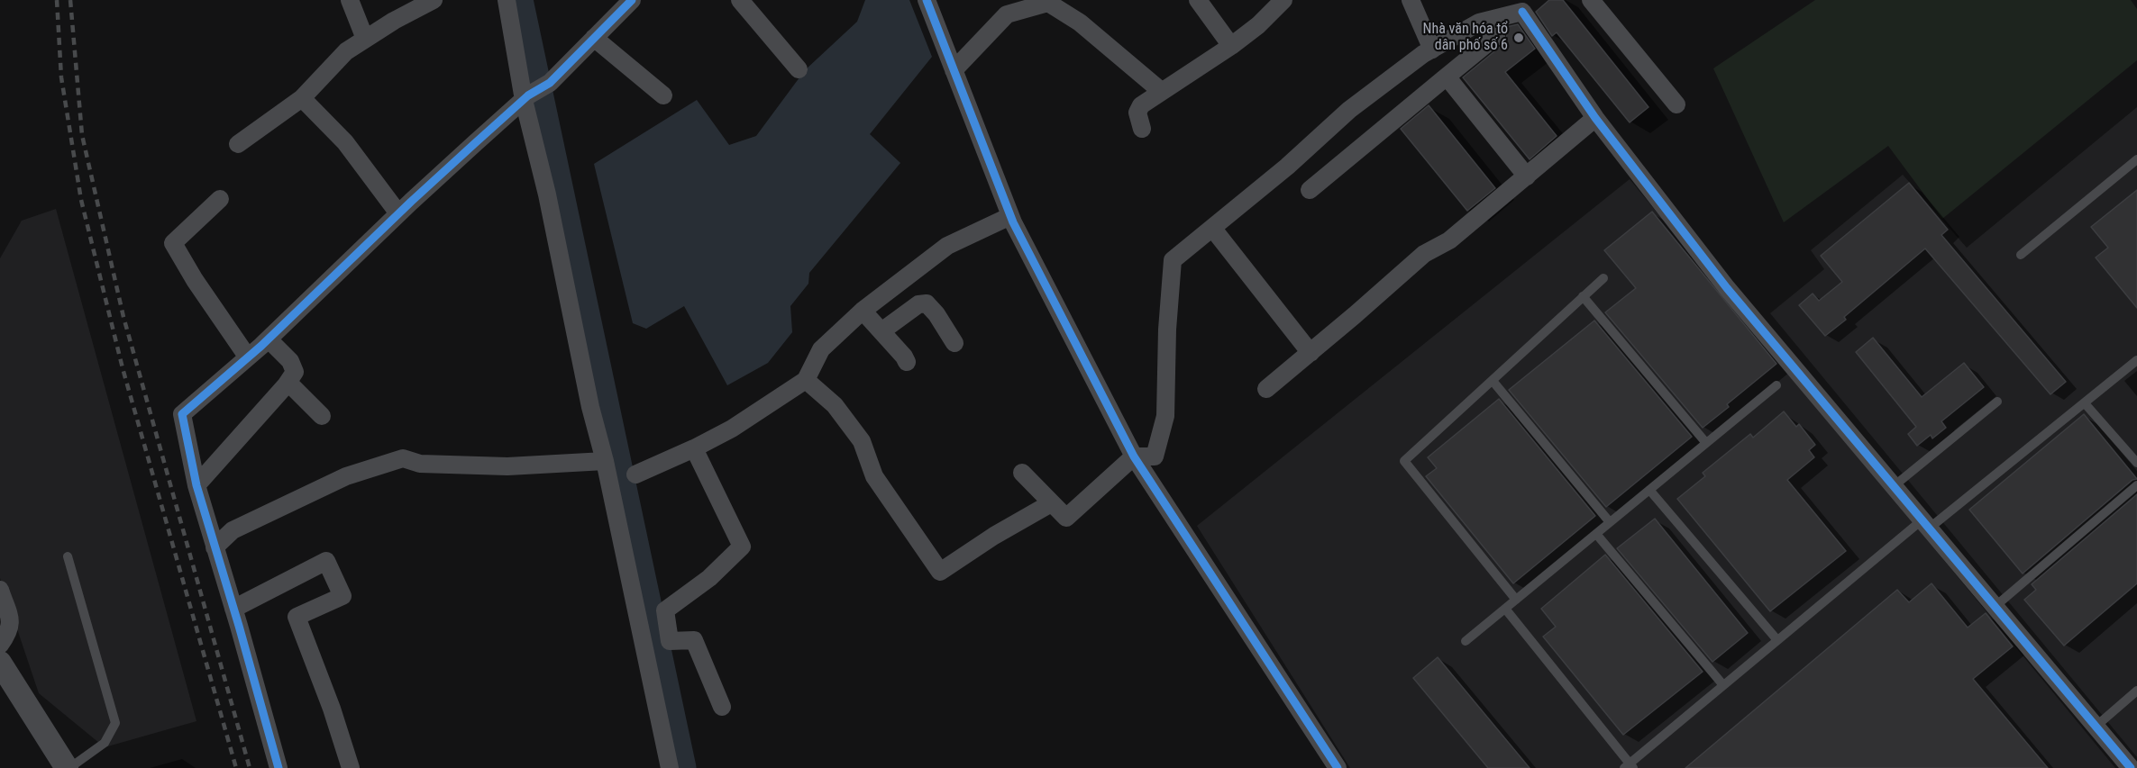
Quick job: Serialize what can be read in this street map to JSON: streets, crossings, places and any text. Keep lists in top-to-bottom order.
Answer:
{
  "places": ["Nhà văn hóa tổ dân phố số 6"]
}
